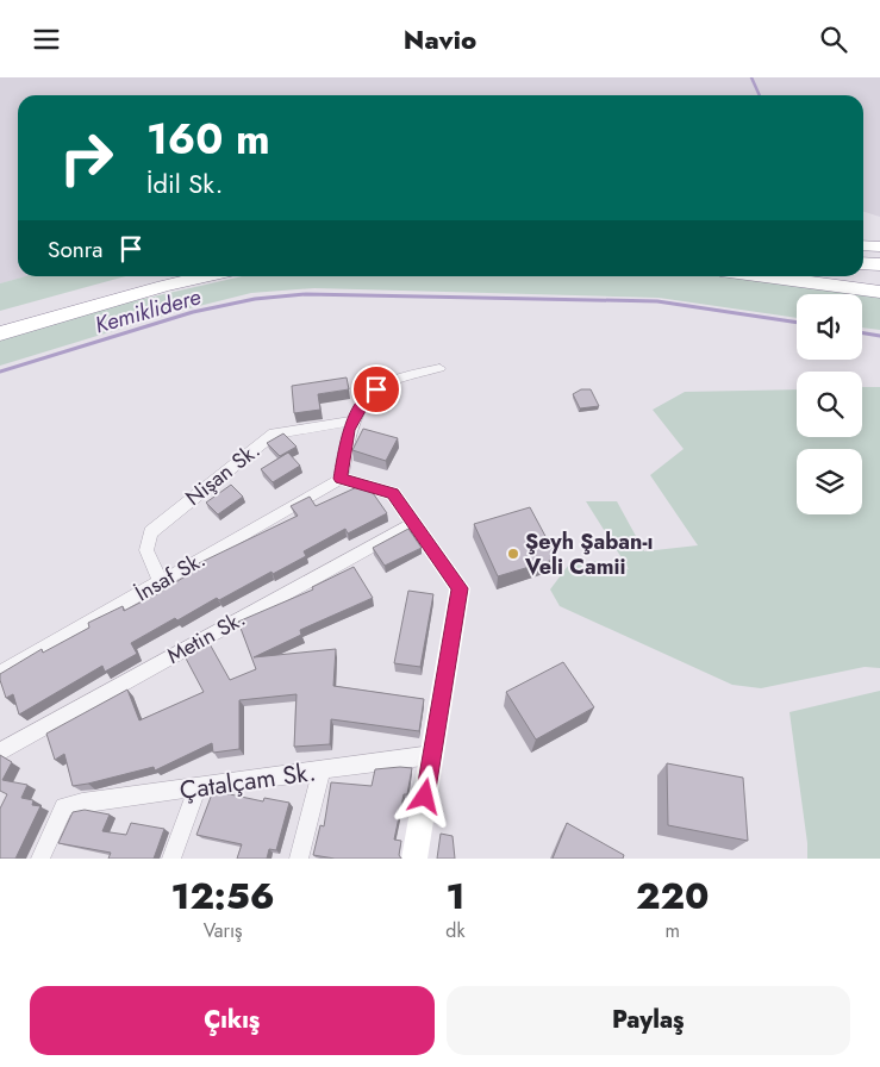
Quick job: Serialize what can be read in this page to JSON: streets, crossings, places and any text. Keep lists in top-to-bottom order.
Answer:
{
  "streets": {
    "street": [
      "Nişan Sk.",
      "İnsaf Sk.",
      "Metin Sk.",
      "Çatalçam Sk."
    ]
  },
  "crossings": [
    ["Nişan Sk.", "İnsaf Sk."]
  ],
  "water": ["Kemiklidere"],
  "places": ["Şeyh Şaban-ı Veli Camii"],
  "page": {
    "header": "Navio",
    "turn": ["160 m", "İdil Sk."],
    "then": "Sonra",
    "eta": [
      "12:56",
      "Varış",
      "1",
      "dk",
      "220",
      "m"
    ],
    "buttons": ["Çıkış", "Paylaş"]
  }
}
